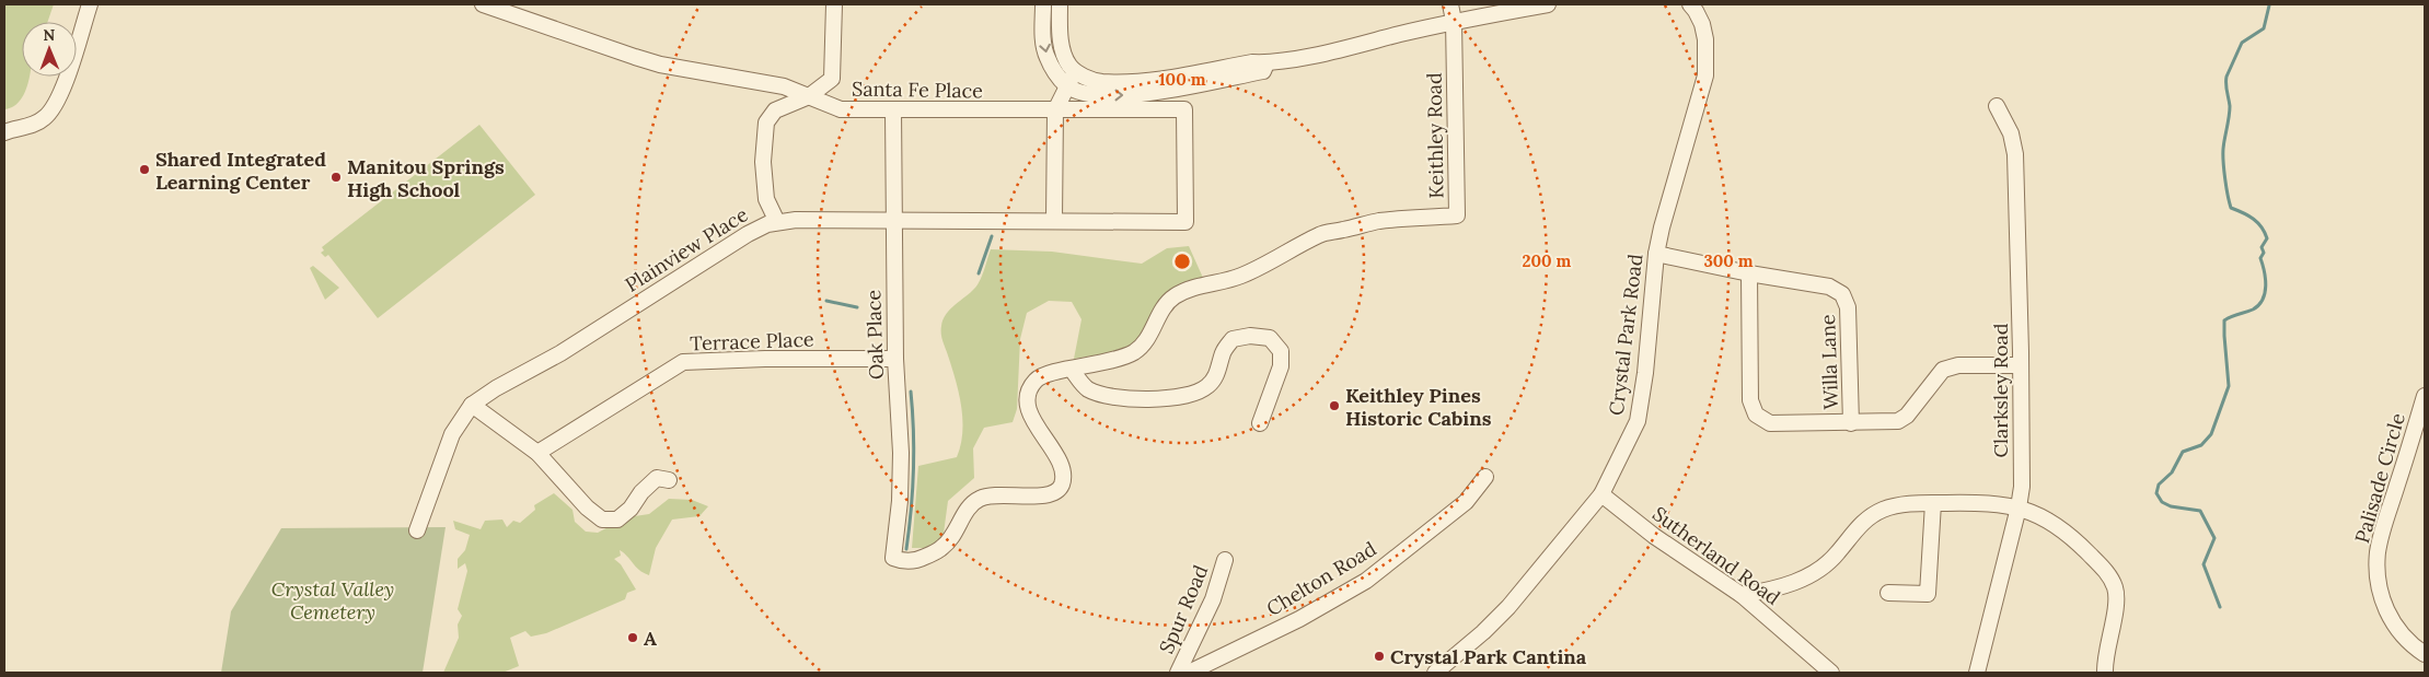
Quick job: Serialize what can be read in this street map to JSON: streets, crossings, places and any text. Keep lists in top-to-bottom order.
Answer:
{
  "streets": {
    "street": [
      "Santa Fe Place",
      "Keithley Road",
      "Plainview Place",
      "Oak Place",
      "Crystal Park Road",
      "Terrace Place",
      "Willa Lane",
      "Clarksley Road",
      "Palisade Circle",
      "Sutherland Road",
      "Chelton Road",
      "Spur Road"
    ]
  },
  "crossings": [
    ["Santa Fe Place", "Plainview Place"],
    ["Santa Fe Place", "Oak Place"],
    ["Keithley Road", "Oak Place"],
    ["Plainview Place", "Oak Place"],
    ["Oak Place", "Terrace Place"],
    ["Crystal Park Road", "Willa Lane"],
    ["Crystal Park Road", "Sutherland Road"]
  ],
  "parks": ["Crystal Valley Cemetery"],
  "places": [
    "Shared Integrated Learning Center",
    "Manitou Springs High School",
    "Keithley Pines Historic Cabins",
    "A",
    "Crystal Park Cantina"
  ],
  "north": "top",
  "rings": ["100 m", "200 m", "300 m"]
}
